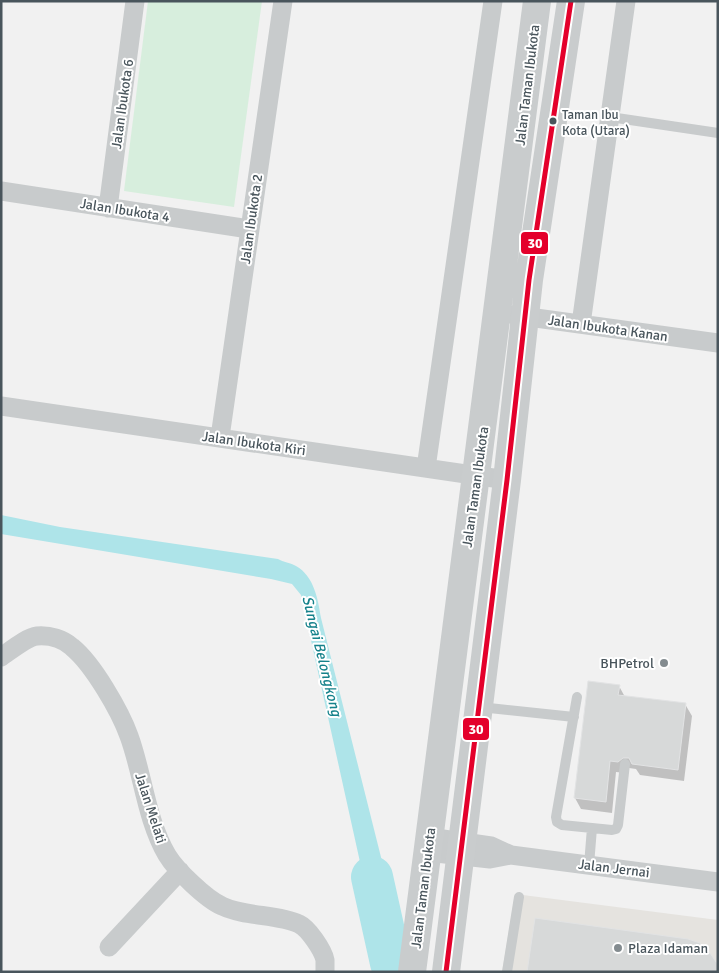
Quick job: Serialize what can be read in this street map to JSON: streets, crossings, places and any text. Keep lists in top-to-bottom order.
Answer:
{
  "streets": {
    "main road": ["Jalan Taman Ibukota"],
    "street": [
      "Jalan Ibukota 6",
      "Jalan Ibukota 4",
      "Jalan Ibukota 2",
      "Jalan Ibukota Kanan",
      "Jalan Ibukota Kiri",
      "Jalan Melati",
      "Jalan Jernai"
    ]
  },
  "crossings": [
    ["Jalan Taman Ibukota", "Jalan Ibukota Kanan"],
    ["Jalan Taman Ibukota", "Jalan Ibukota Kiri"],
    ["Jalan Taman Ibukota", "Jalan Jernai"],
    ["Jalan Ibukota 6", "Jalan Ibukota 4"],
    ["Jalan Ibukota 4", "Jalan Ibukota 2"],
    ["Jalan Ibukota 2", "Jalan Ibukota Kiri"]
  ],
  "water": ["Sungai Belongkong"],
  "places": ["Taman Ibu Kota (Utara)", "BHPetrol", "Plaza Idaman"],
  "lines": ["transit line 30"]
}
